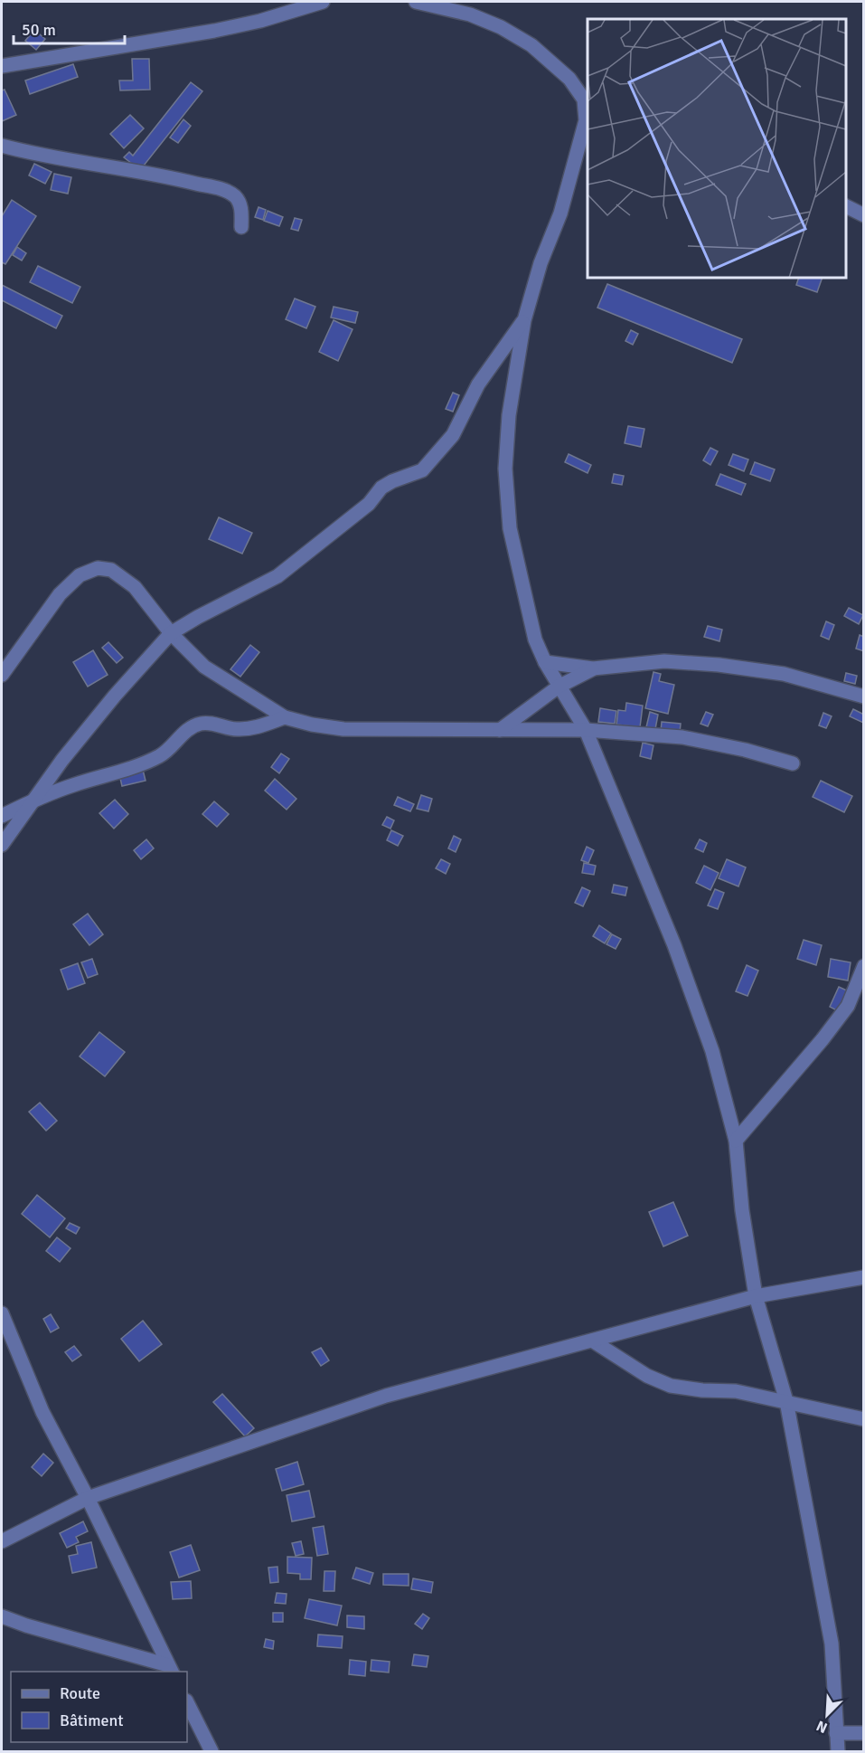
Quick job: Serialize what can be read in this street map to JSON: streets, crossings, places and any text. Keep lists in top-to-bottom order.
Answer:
{
  "legend": ["Route", "Bâtiment"],
  "scale_bar": "50 m",
  "north": "bottom left"
}
